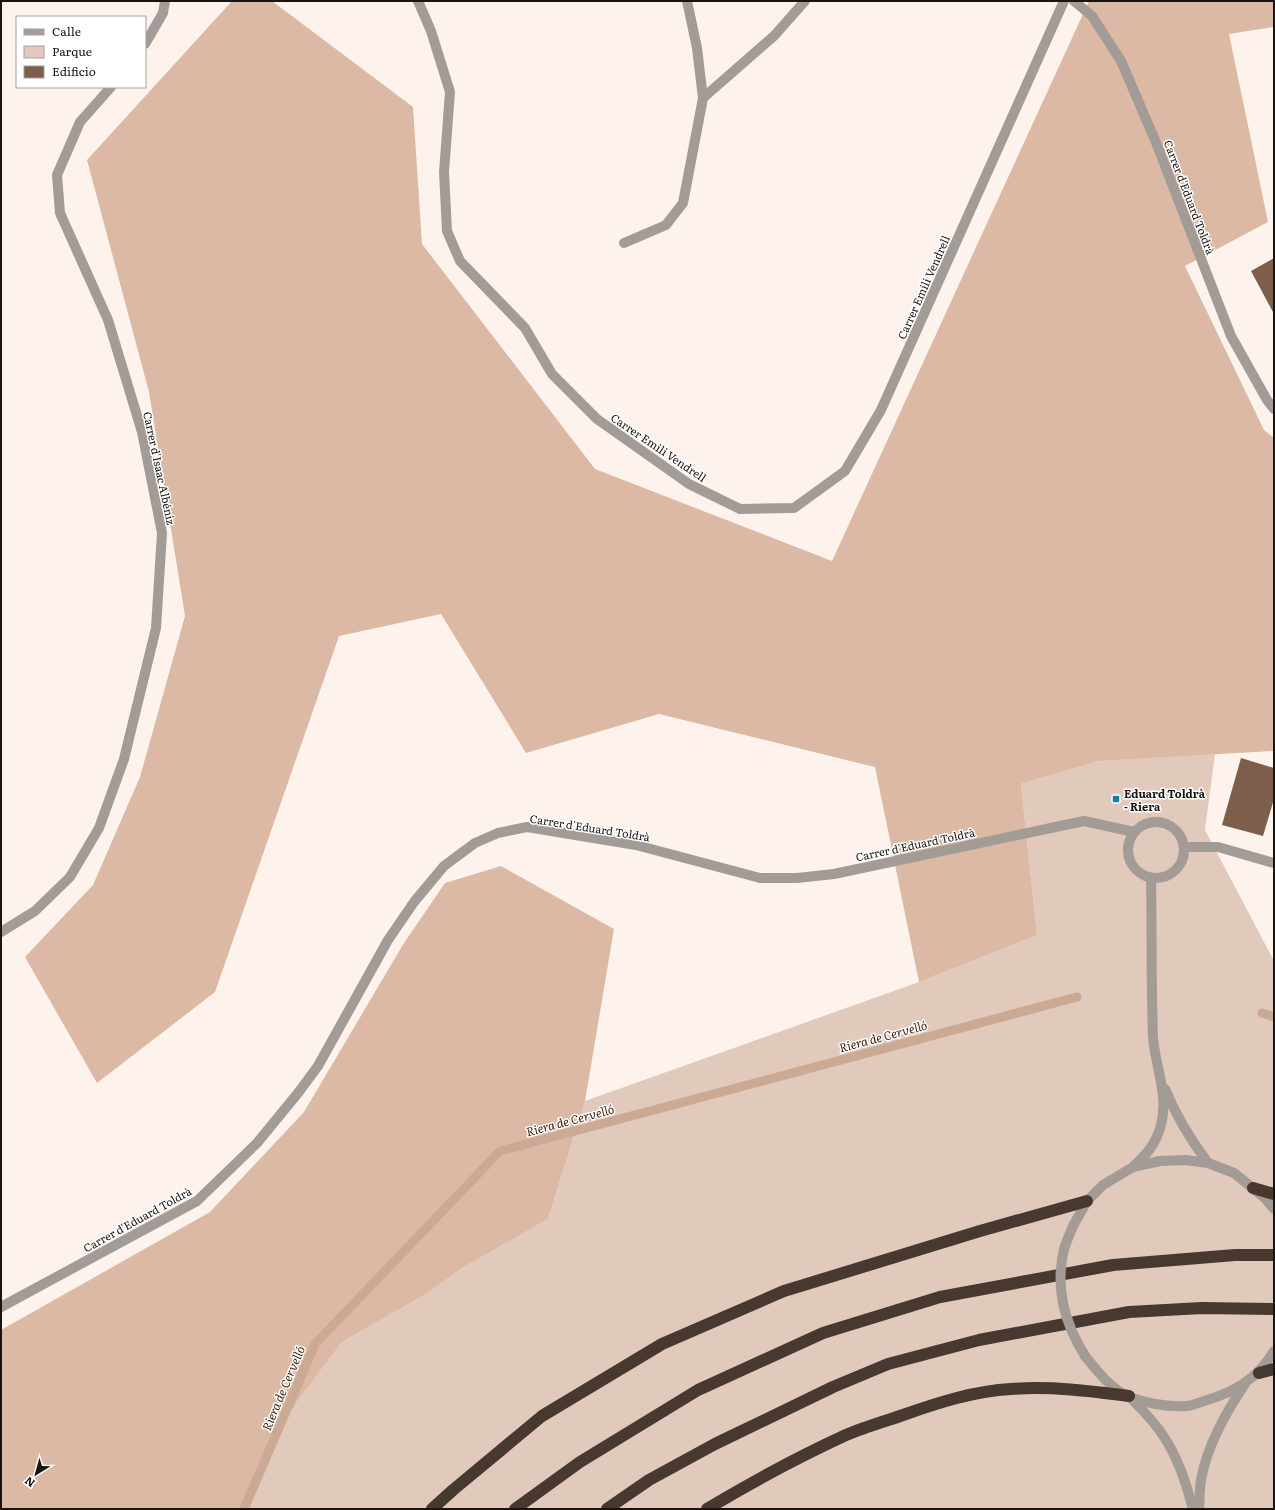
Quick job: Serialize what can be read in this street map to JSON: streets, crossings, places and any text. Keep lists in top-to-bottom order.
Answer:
{
  "streets": {
    "street": ["Carrer d'Eduard Toldrà", "Carrer Emili Vendrell", "Carrer d'Isaac Albéniz"]
  },
  "water": ["Riera de Cervelló"],
  "places": {
    "transit": ["Eduard Toldrà - Riera"]
  },
  "legend": ["Calle", "Parque", "Edificio"],
  "north": "bottom left"
}
